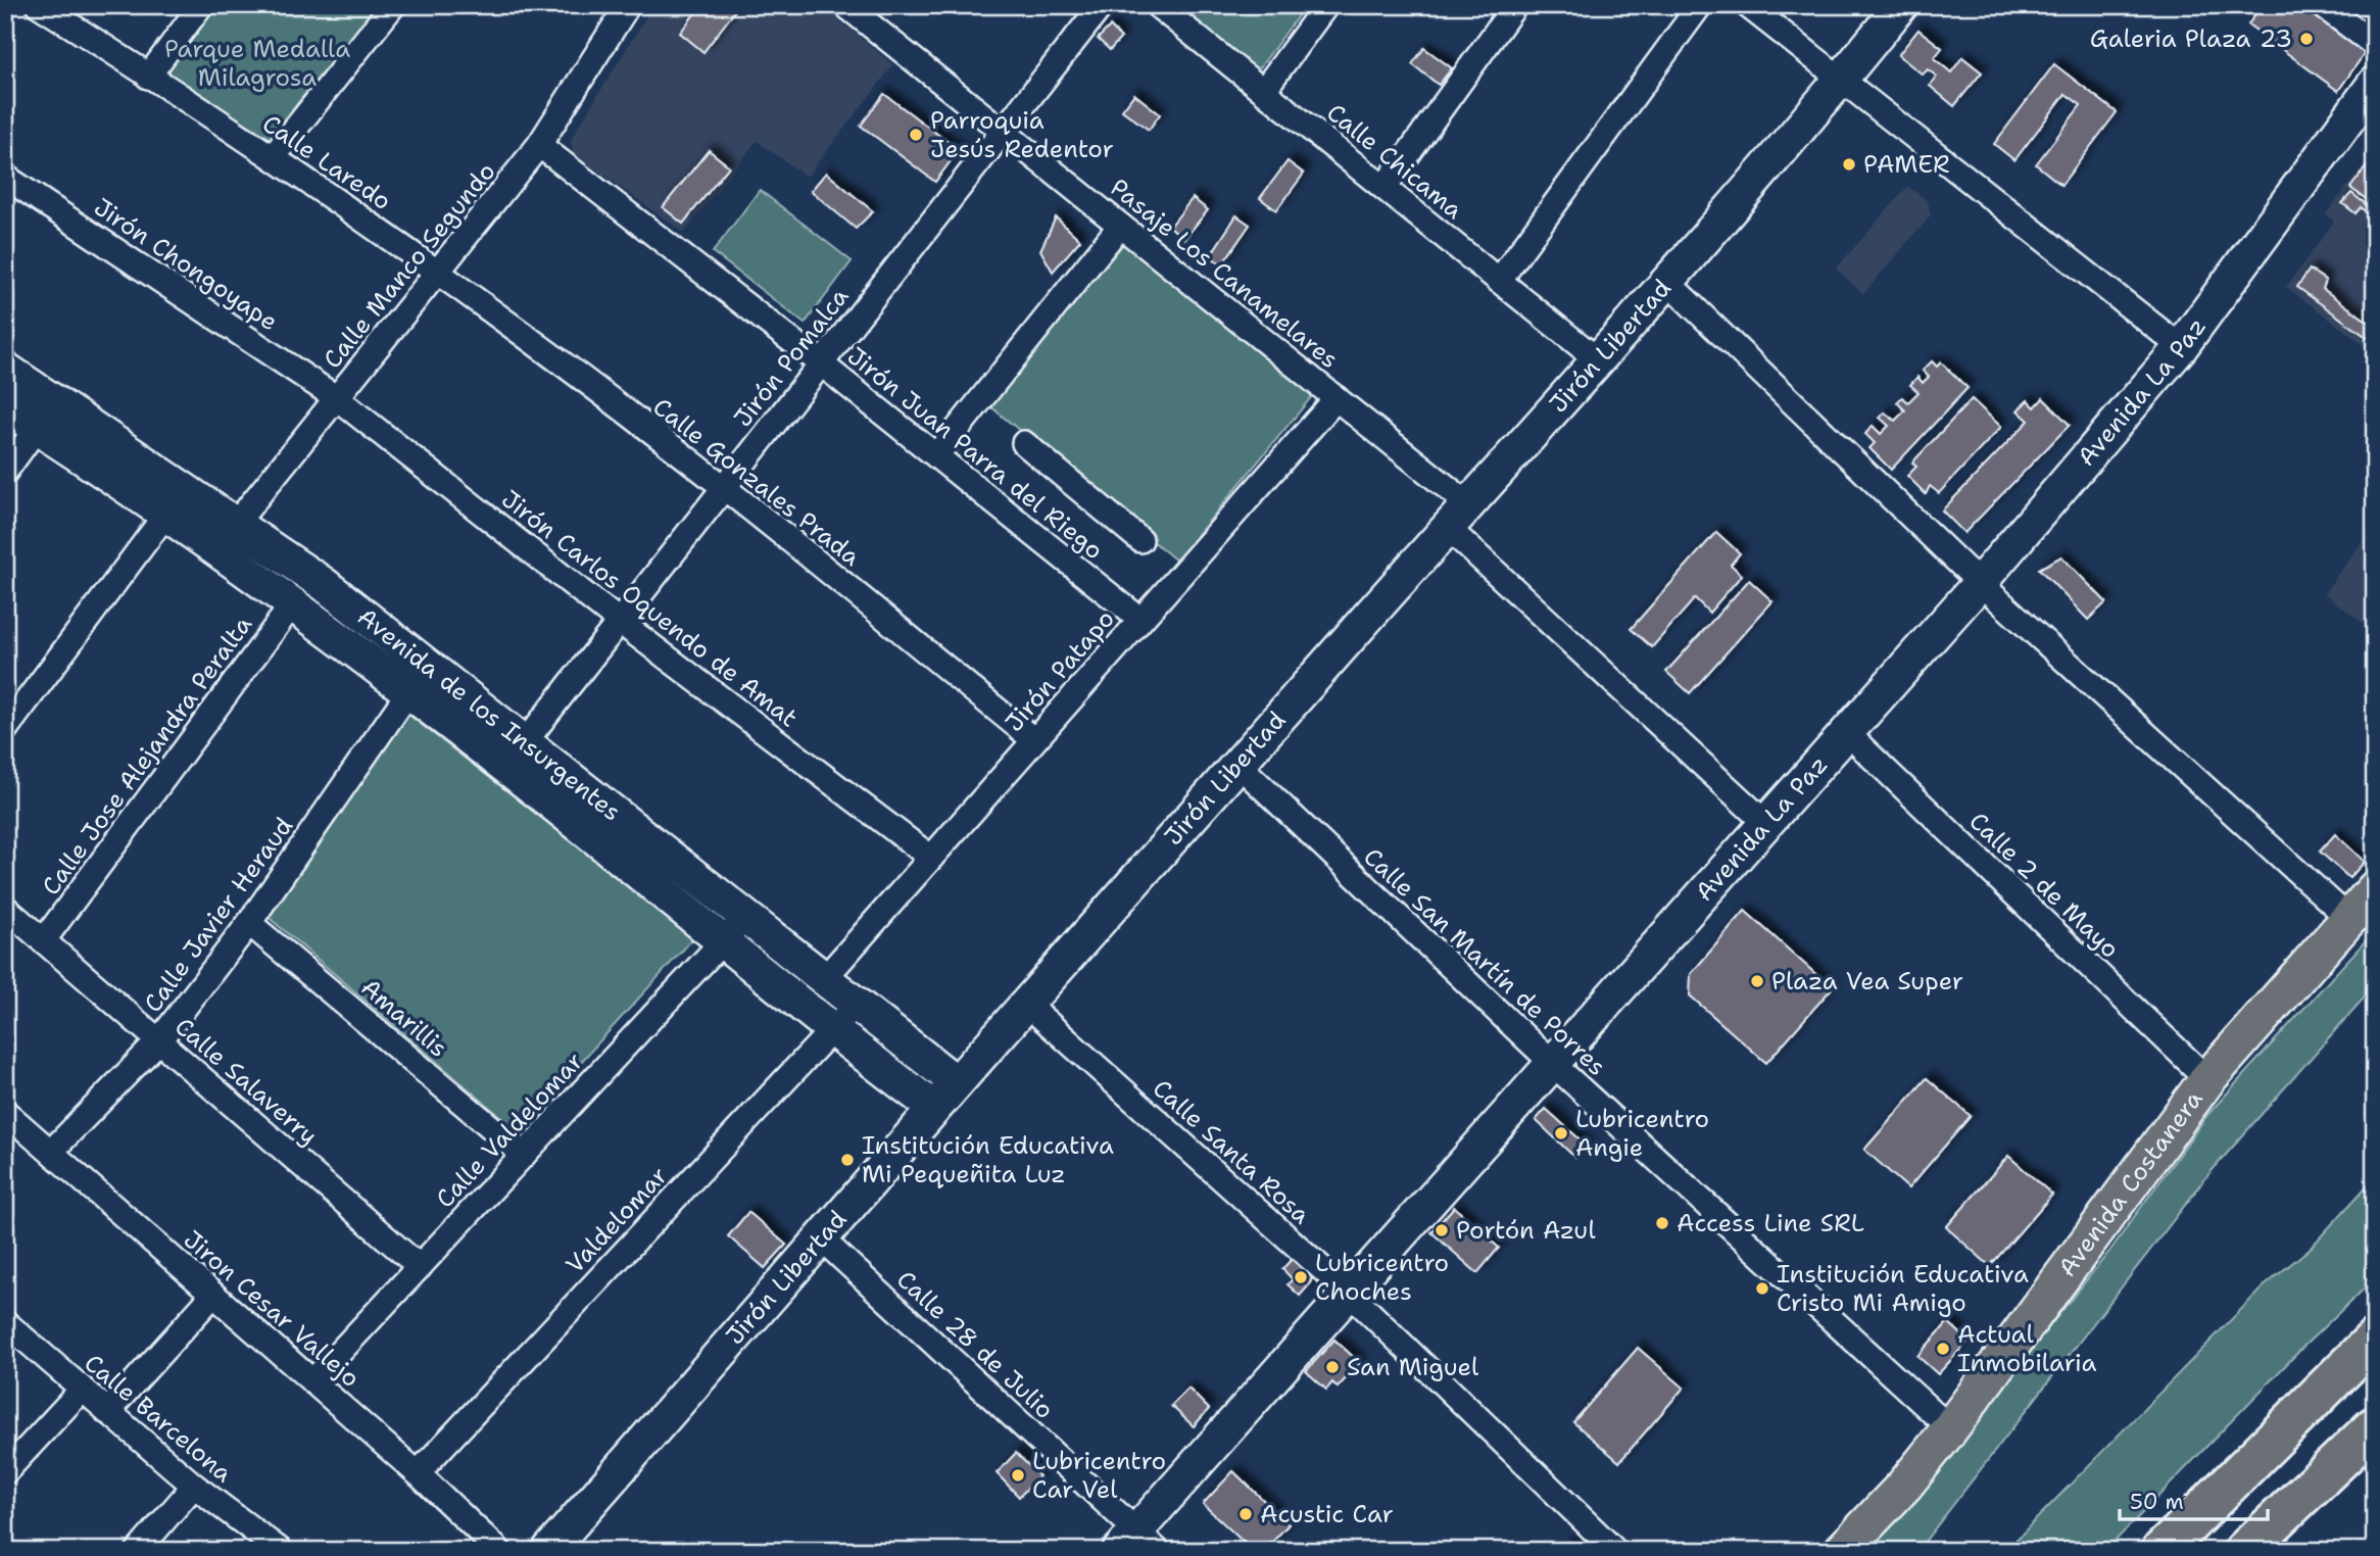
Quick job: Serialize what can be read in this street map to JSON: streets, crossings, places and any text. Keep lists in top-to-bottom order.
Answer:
{
  "streets": {
    "main road": ["Avenida Costanera"],
    "street": [
      "Calle Chicama",
      "Calle Laredo",
      "Jirón Chongoyape",
      "Calle Manco Segundo",
      "Pasaje Los Canamelares",
      "Jirón Libertad",
      "Jirón Pomalca",
      "Avenida La Paz",
      "Jirón Juan Parra del Riego",
      "Calle Gonzales Prada",
      "Jirón Carlos Oquendo de Amat",
      "Jirón Patapo",
      "Avenida de los Insurgentes",
      "Calle Jose Alejandra Peralta",
      "Calle 2 de Mayo",
      "Calle Javier Heraud",
      "Calle San Martín de Porres",
      "Amarillis",
      "Calle Salaverry",
      "Calle Valdelomar",
      "Calle Santa Rosa",
      "Valdelomar",
      "Jiron Cesar Vallejo",
      "Calle 28 de Julio",
      "Calle Barcelona"
    ]
  },
  "crossings": [
    ["Calle Chicama", "Jirón Libertad"],
    ["Calle Laredo", "Calle Manco Segundo"],
    ["Calle Laredo", "Calle Gonzales Prada"],
    ["Jirón Chongoyape", "Calle Manco Segundo"],
    ["Jirón Chongoyape", "Jirón Carlos Oquendo de Amat"],
    ["Calle Manco Segundo", "Jirón Juan Parra del Riego"],
    ["Calle Manco Segundo", "Calle Gonzales Prada"],
    ["Calle Manco Segundo", "Jirón Carlos Oquendo de Amat"],
    ["Calle Manco Segundo", "Avenida de los Insurgentes"],
    ["Pasaje Los Canamelares", "Jirón Libertad"],
    ["Pasaje Los Canamelares", "Jirón Pomalca"],
    ["Pasaje Los Canamelares", "Jirón Patapo"],
    ["Jirón Libertad", "Avenida de los Insurgentes"],
    ["Jirón Libertad", "Calle San Martín de Porres"],
    ["Jirón Libertad", "Calle Santa Rosa"],
    ["Jirón Libertad", "Calle 28 de Julio"],
    ["Jirón Pomalca", "Jirón Juan Parra del Riego"],
    ["Jirón Pomalca", "Calle Gonzales Prada"],
    ["Jirón Pomalca", "Jirón Carlos Oquendo de Amat"],
    ["Jirón Pomalca", "Avenida de los Insurgentes"],
    ["Avenida La Paz", "Calle 2 de Mayo"],
    ["Avenida La Paz", "Calle San Martín de Porres"],
    ["Avenida La Paz", "Calle Santa Rosa"],
    ["Avenida La Paz", "Calle 28 de Julio"],
    ["Jirón Juan Parra del Riego", "Jirón Patapo"],
    ["Calle Gonzales Prada", "Jirón Patapo"],
    ["Jirón Carlos Oquendo de Amat", "Jirón Patapo"],
    ["Jirón Patapo", "Avenida de los Insurgentes"],
    ["Avenida de los Insurgentes", "Calle Jose Alejandra Peralta"],
    ["Avenida de los Insurgentes", "Calle Javier Heraud"],
    ["Avenida de los Insurgentes", "Calle Valdelomar"],
    ["Avenida de los Insurgentes", "Valdelomar"],
    ["Calle Jose Alejandra Peralta", "Calle Salaverry"],
    ["Calle 2 de Mayo", "Avenida Costanera"],
    ["Calle Javier Heraud", "Amarillis"],
    ["Calle Javier Heraud", "Calle Salaverry"],
    ["Calle Javier Heraud", "Jiron Cesar Vallejo"],
    ["Calle San Martín de Porres", "Avenida Costanera"],
    ["Amarillis", "Calle Valdelomar"],
    ["Calle Salaverry", "Calle Valdelomar"],
    ["Calle Valdelomar", "Jiron Cesar Vallejo"],
    ["Valdelomar", "Jiron Cesar Vallejo"]
  ],
  "parks": ["Parque Medalla Milagrosa"],
  "places": [
    "Galeria Plaza 23",
    "Parroquia Jesús Redentor",
    "PAMER",
    "Plaza Vea Super",
    "Lubricentro Angie",
    "Institución Educativa Mi Pequeñita Luz",
    "Access Line SRL",
    "Portón Azul",
    "Lubricentro Choches",
    "Institución Educativa Cristo Mi Amigo",
    "Actual Inmobilaria",
    "San Miguel",
    "Lubricentro Car Vel",
    "Acustic Car"
  ],
  "scale_bar": "50 m"
}
